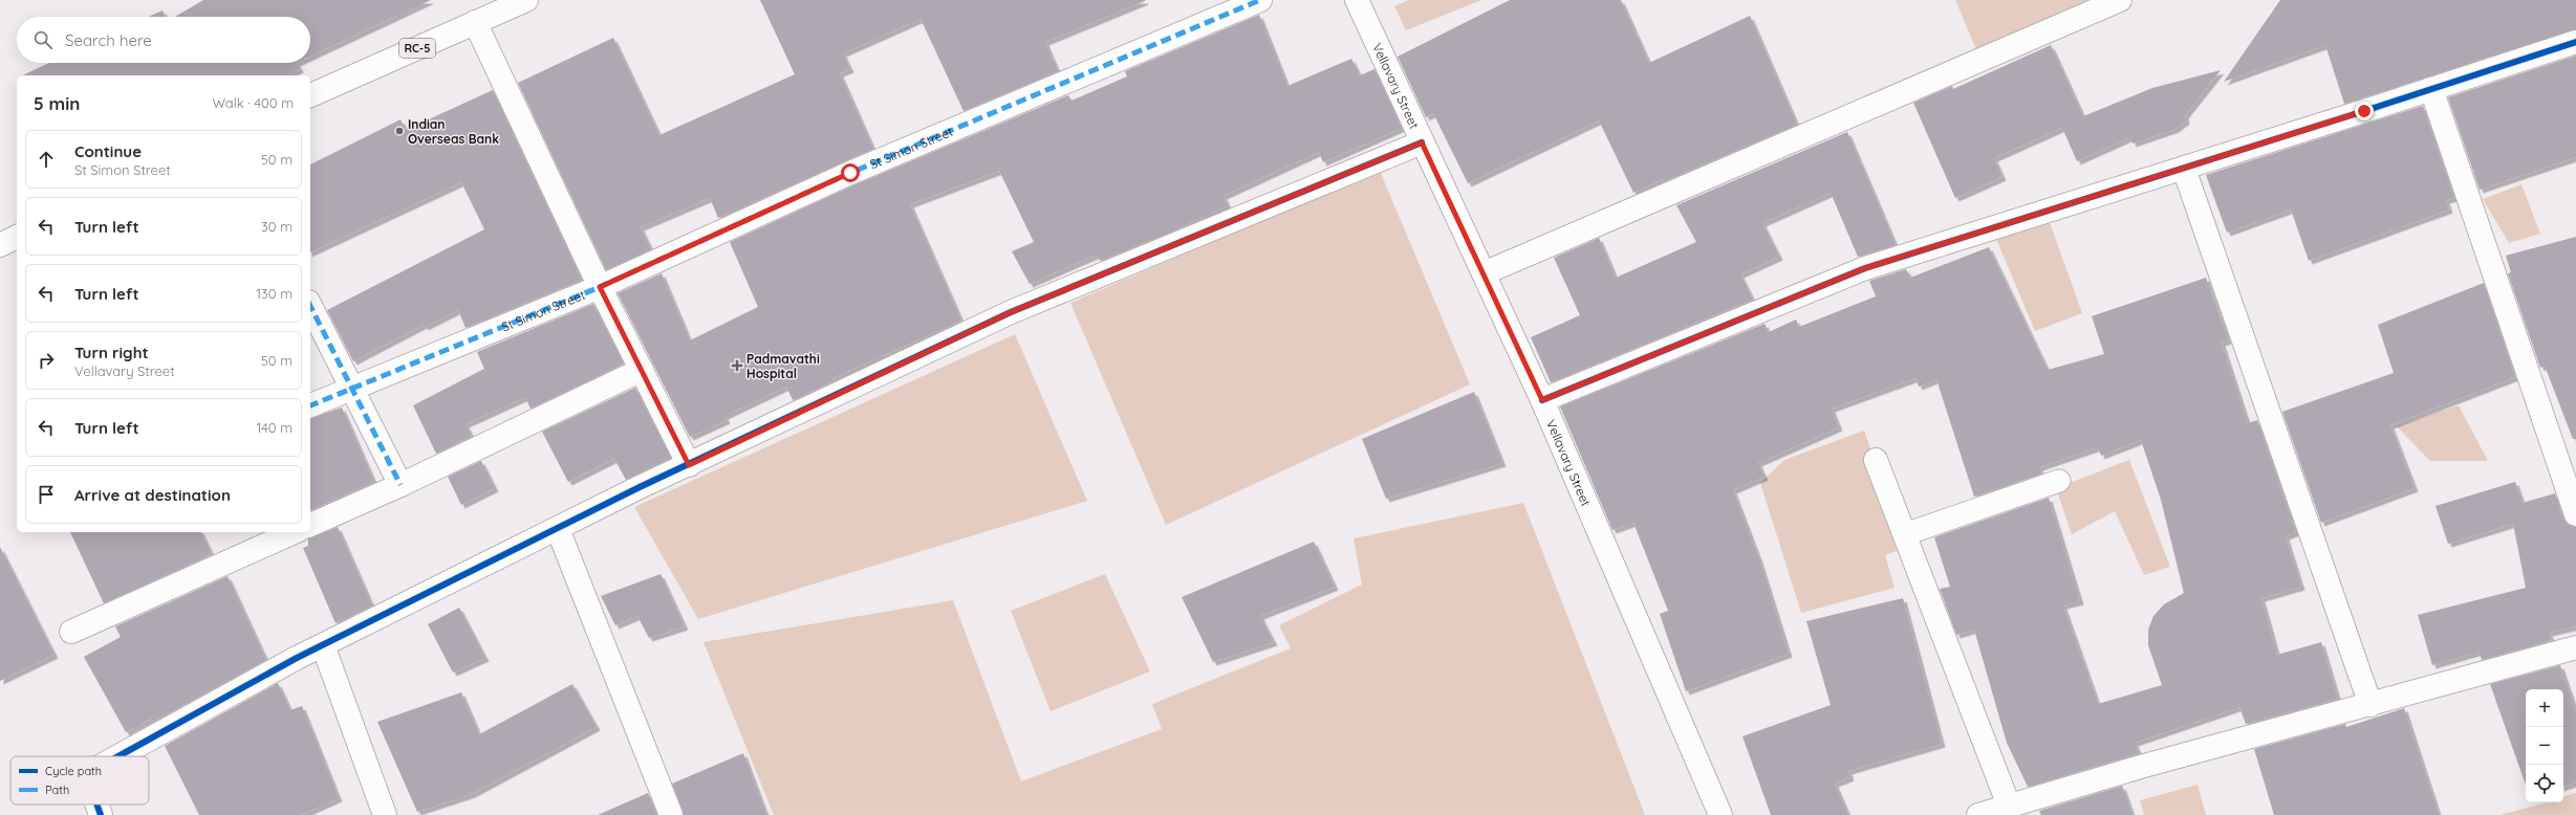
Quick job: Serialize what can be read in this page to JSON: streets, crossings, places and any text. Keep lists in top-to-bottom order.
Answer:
{
  "streets": {
    "street": ["RC-5", "Vellavary Street", "St Simon Street"]
  },
  "places": {
    "other": ["Indian Overseas Bank"],
    "health": ["Padmavathi Hospital"]
  },
  "legend": ["Cycle path", "Path"],
  "page": {
    "search": "Search here",
    "heading": ["5 min", "Walk · 400 m"],
    "list": [
      ["Continue", "St Simon Street", "50 m"],
      ["Turn left", "30 m"],
      ["Turn left", "130 m"],
      ["Turn right", "Vellavary Street", "50 m"],
      ["Turn left", "140 m"],
      "Arrive at destination"
    ],
    "map_buttons": ["+", "−"]
  }
}
